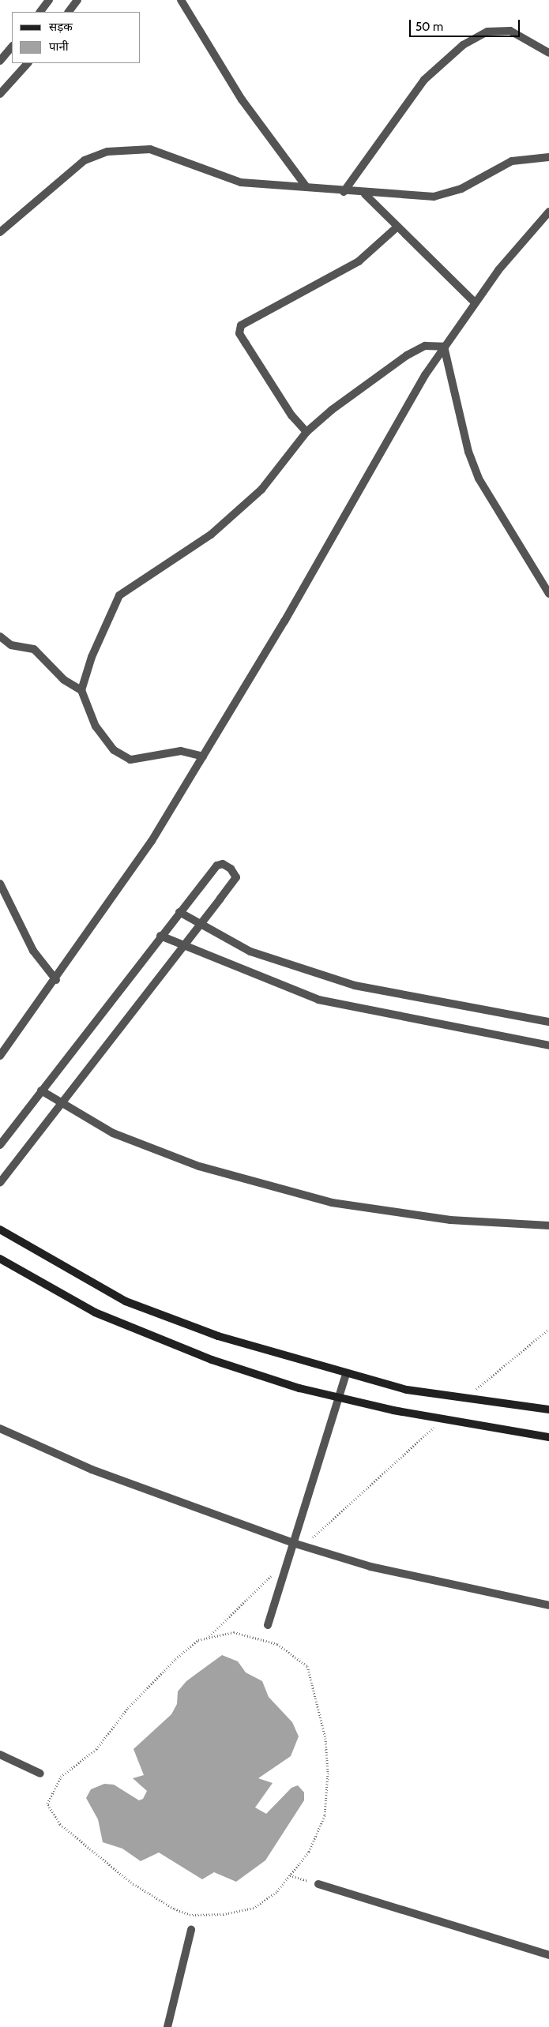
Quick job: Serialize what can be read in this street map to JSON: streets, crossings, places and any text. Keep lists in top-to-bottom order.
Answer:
{
  "legend": ["सड़क", "पानी"],
  "scale_bar": "50 m"
}
